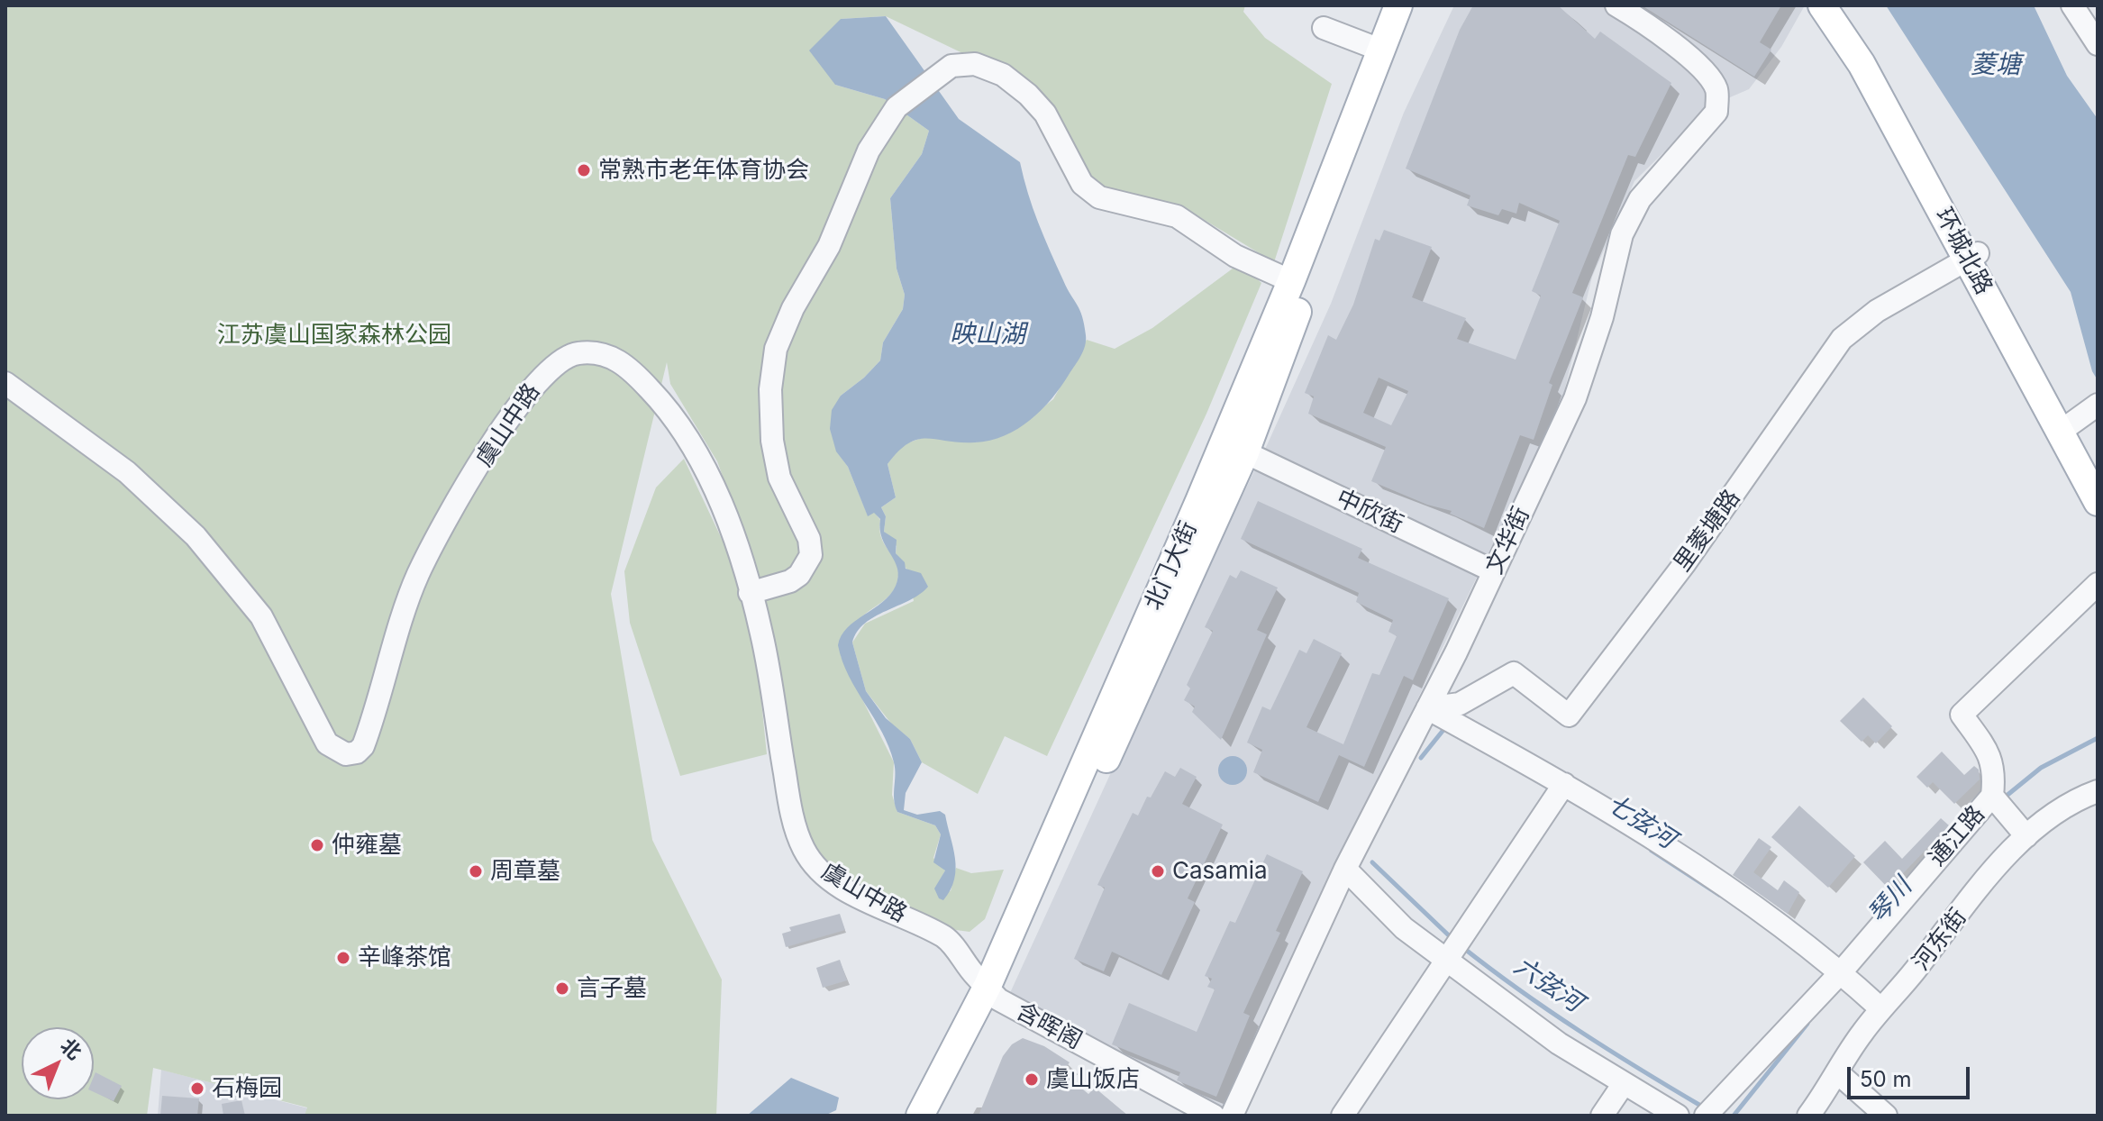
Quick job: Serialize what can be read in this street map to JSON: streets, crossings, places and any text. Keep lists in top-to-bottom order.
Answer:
{
  "streets": {
    "main road": ["环城北路", "北门大街"],
    "street": [
      "虞山中路",
      "中欣街",
      "里菱塘路",
      "文华街",
      "通江路",
      "河东街",
      "含晖阁"
    ]
  },
  "crossings": [
    ["环城北路", "里菱塘路"],
    ["虞山中路", "北门大街"],
    ["虞山中路", "含晖阁"],
    ["中欣街", "文华街"],
    ["中欣街", "北门大街"],
    ["里菱塘路", "文华街"],
    ["北门大街", "含晖阁"]
  ],
  "water": [
    "菱塘",
    "映山湖",
    "七弦河",
    "琴川",
    "六弦河"
  ],
  "parks": ["江苏虞山国家森林公园"],
  "places": [
    "常熟市老年体育协会",
    "仲雍墓",
    "周章墓",
    "Casamia",
    "辛峰茶馆",
    "言子墓",
    "虞山饭店",
    "石梅园"
  ],
  "scale_bar": "50 m",
  "north": "top right"
}
